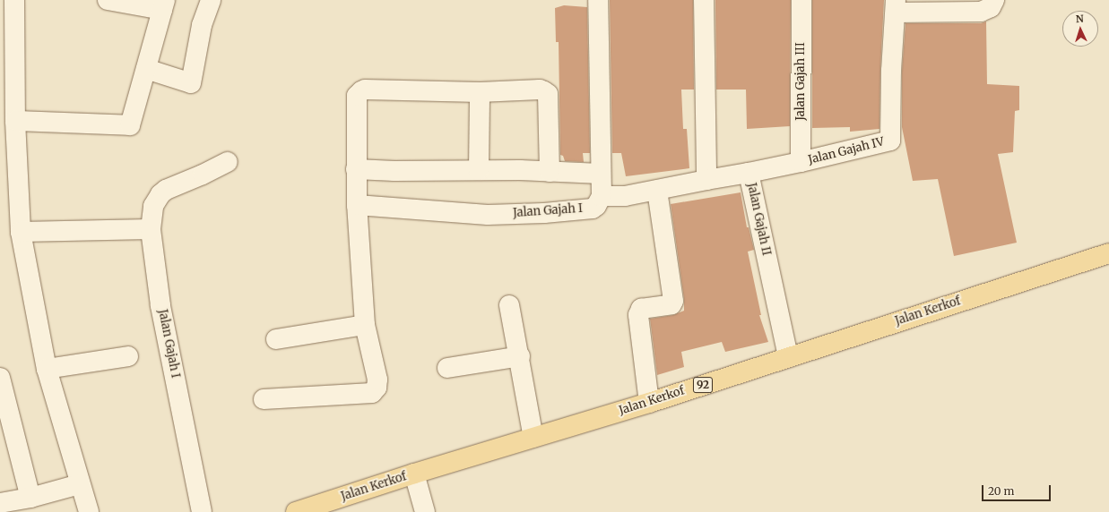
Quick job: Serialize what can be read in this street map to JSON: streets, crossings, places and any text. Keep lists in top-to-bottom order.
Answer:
{
  "streets": {
    "main road": ["Jalan Kerkof", "92"],
    "street": [
      "Jalan Gajah III",
      "Jalan Gajah IV",
      "Jalan Gajah I",
      "Jalan Gajah II"
    ]
  },
  "crossings": [
    ["Jalan Gajah III", "Jalan Gajah IV"],
    ["Jalan Gajah IV", "Jalan Gajah II"],
    ["Jalan Gajah I", "Jalan Gajah II"],
    ["Jalan Gajah II", "Jalan Kerkof"]
  ],
  "scale_bar": "20 m",
  "north": "top"
}
